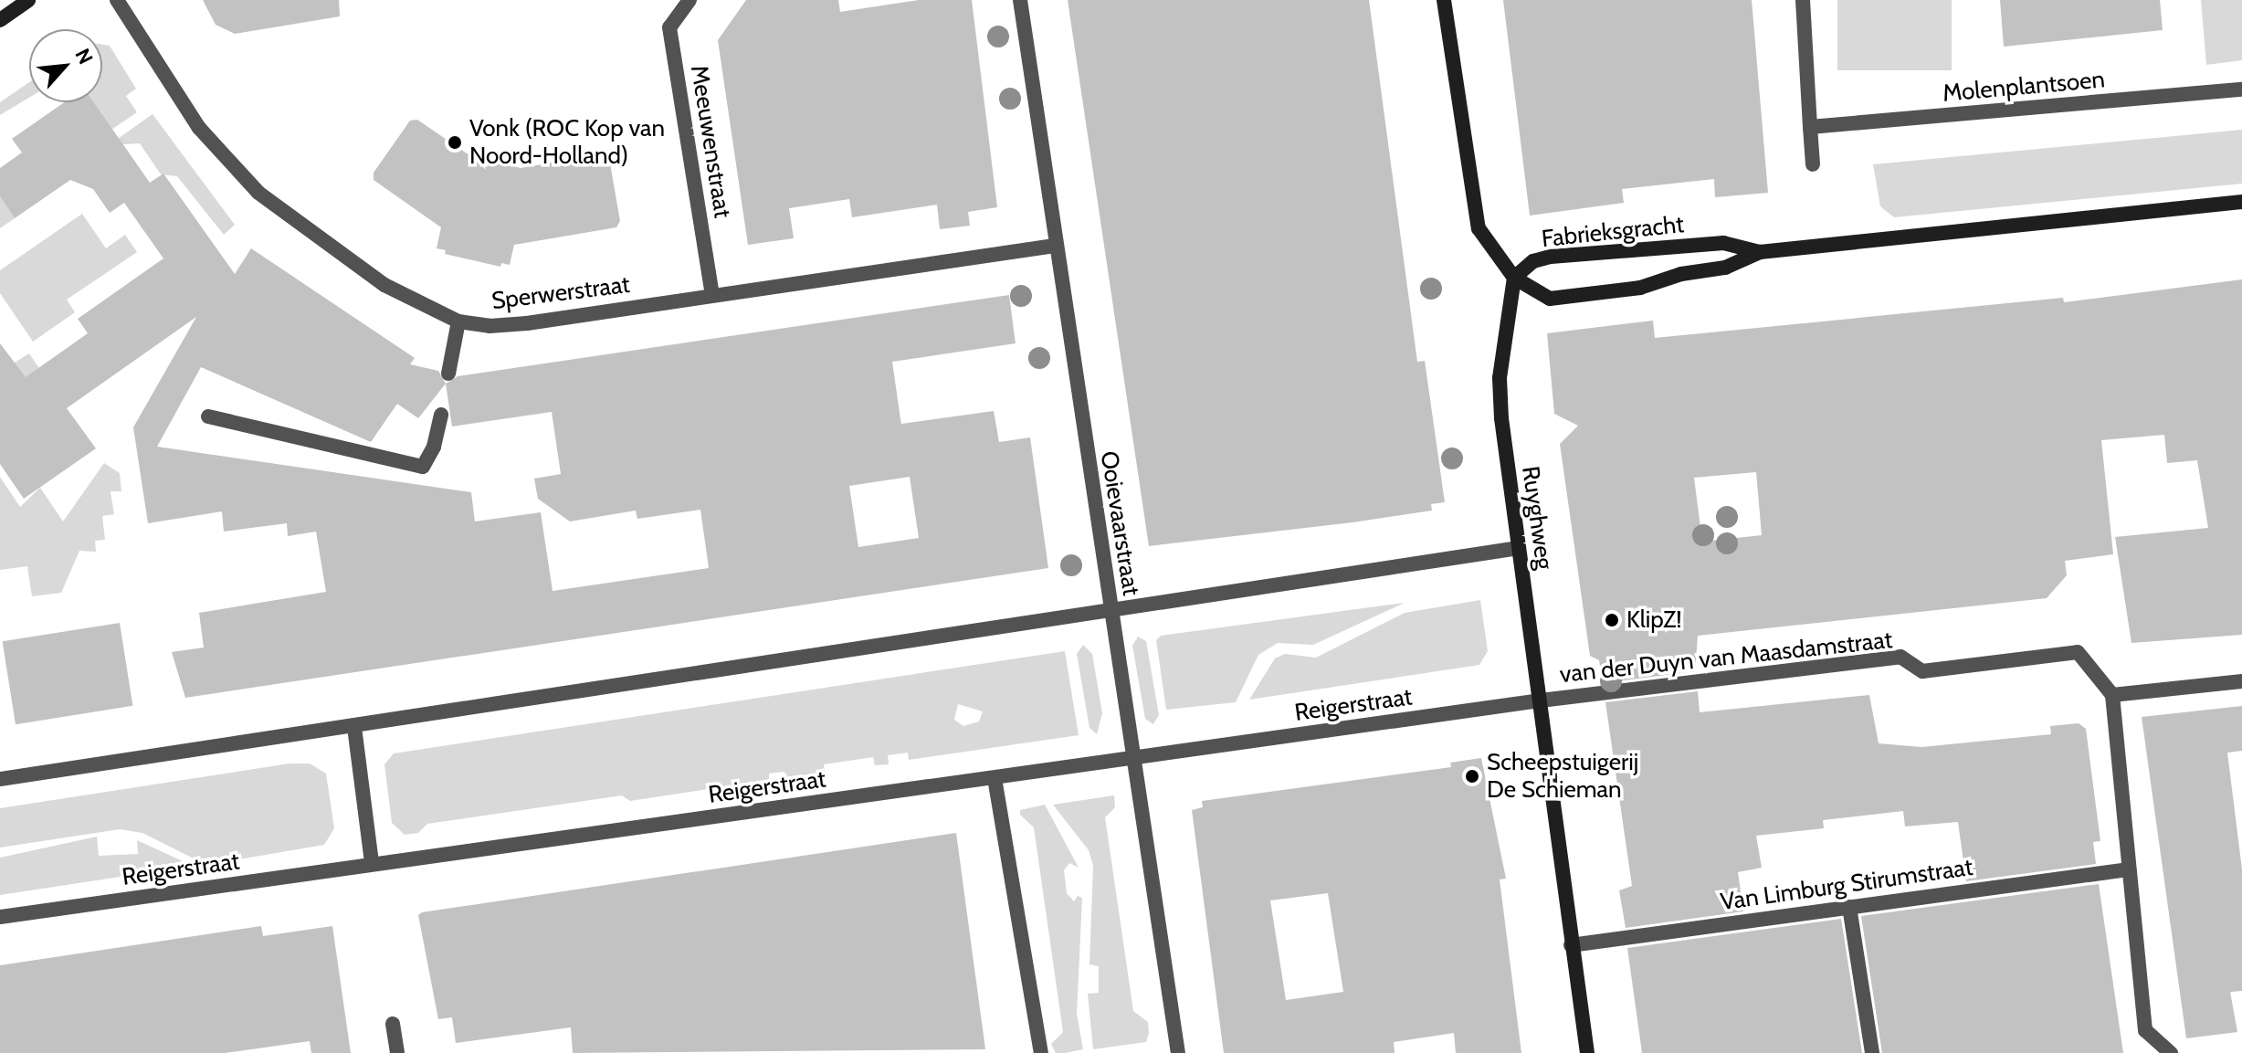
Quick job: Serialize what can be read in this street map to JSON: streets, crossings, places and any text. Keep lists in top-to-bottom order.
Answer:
{
  "streets": {
    "street": [
      "Molenplantsoen",
      "Meeuwenstraat",
      "Fabrieksgracht",
      "Sperwerstraat",
      "Ruyghweg",
      "Ooievaarstraat",
      "van der Duyn van Maasdamstraat",
      "Reigerstraat",
      "Van Limburg Stirumstraat"
    ]
  },
  "crossings": [
    ["Meeuwenstraat", "Sperwerstraat"],
    ["Fabrieksgracht", "Ruyghweg"],
    ["Sperwerstraat", "Ooievaarstraat"],
    ["Ruyghweg", "van der Duyn van Maasdamstraat"],
    ["Ruyghweg", "Reigerstraat"],
    ["Ruyghweg", "Van Limburg Stirumstraat"],
    ["Ooievaarstraat", "Reigerstraat"],
    ["van der Duyn van Maasdamstraat", "Reigerstraat"]
  ],
  "places": ["Vonk (ROC Kop van Noord-Holland)", "KlipZ!", "Scheepstuigerij De Schieman"],
  "north": "top right"
}
